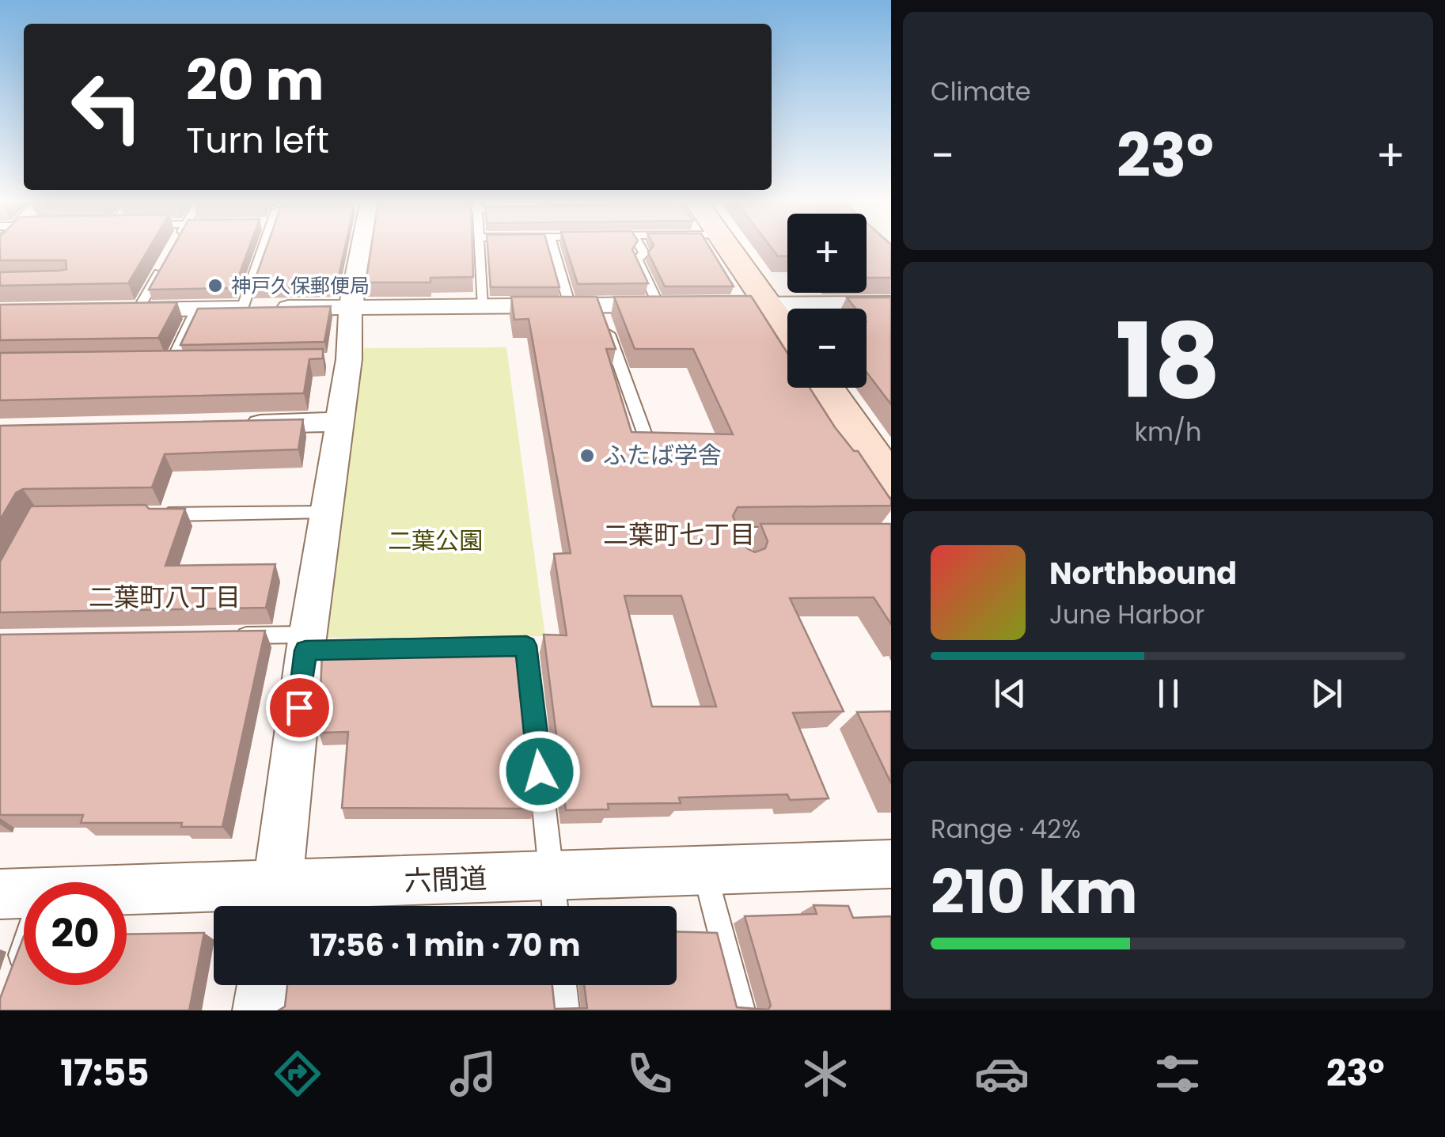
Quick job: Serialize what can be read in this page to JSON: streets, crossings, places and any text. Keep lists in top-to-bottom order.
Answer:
{
  "streets": {
    "street": ["六間道"]
  },
  "districts": ["二葉町七丁目", "二葉町八丁目"],
  "parks": ["二葉公園"],
  "places": ["神戸久保郵便局", "ふたば学舎"],
  "page": {
    "tile": [
      "Climate",
      ["18", "km/h"],
      ["Range · 42%", "210 km"]
    ],
    "turn": ["20 m", "Turn left"],
    "heat": ["−", "23°", "+"],
    "map_buttons": ["+", "−"],
    "song": ["Northbound", "June Harbor"],
    "limit": "20",
    "trip": "17:56 · 1 min · 70 m",
    "tabs": ["17:55", "23°"]
  }
}
